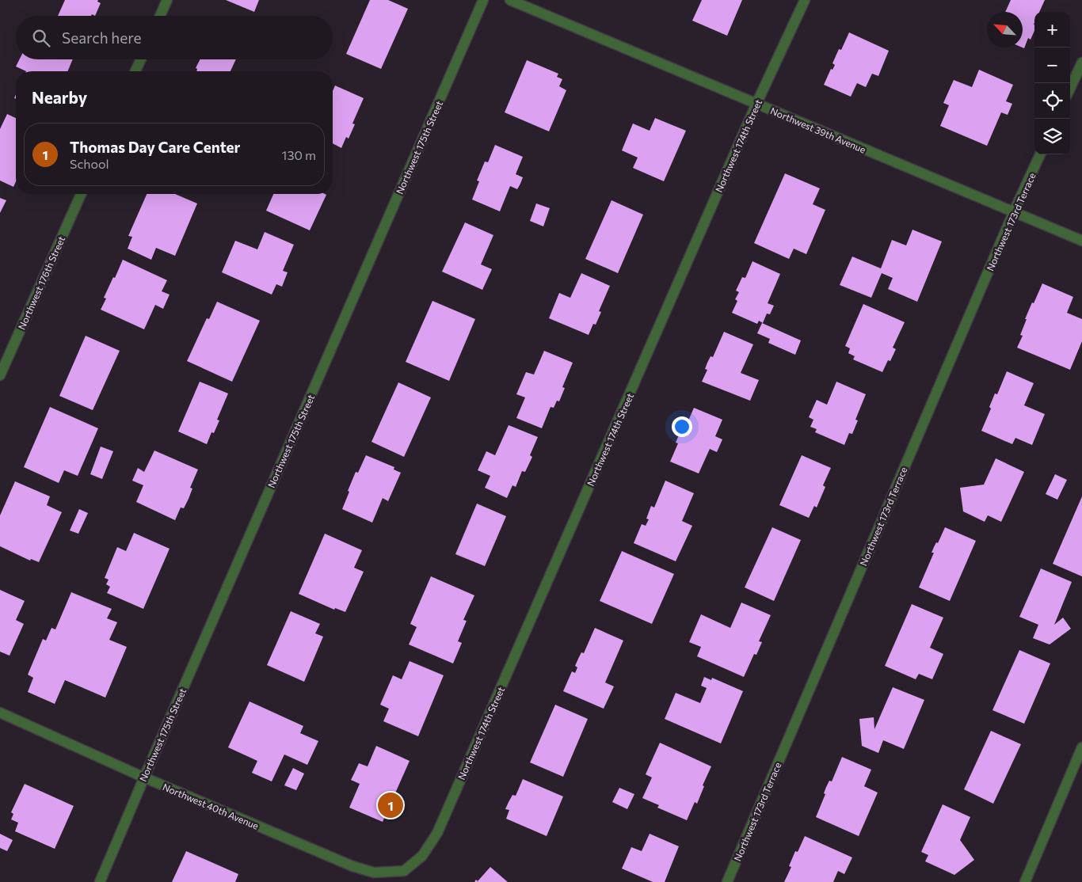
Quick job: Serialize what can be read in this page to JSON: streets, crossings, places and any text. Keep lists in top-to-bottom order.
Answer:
{
  "streets": {
    "street": [
      "Northwest 39th Avenue",
      "Northwest 174th Street",
      "Northwest 175th Street",
      "Northwest 173rd Terrace",
      "Northwest 176th Street",
      "Northwest 40th Avenue"
    ]
  },
  "crossings": [
    ["Northwest 39th Avenue", "Northwest 174th Street"],
    ["Northwest 39th Avenue", "Northwest 173rd Terrace"],
    ["Northwest 174th Street", "Northwest 40th Avenue"],
    ["Northwest 175th Street", "Northwest 40th Avenue"]
  ],
  "north": "top left",
  "page": {
    "map_buttons": ["+", "−"],
    "search": "Search here",
    "heading": "Nearby",
    "list": [
      {
        "mark": "1",
        "name": "Thomas Day Care Center",
        "note": "School",
        "value": "130 m"
      }
    ],
    "pins": "1"
  }
}
